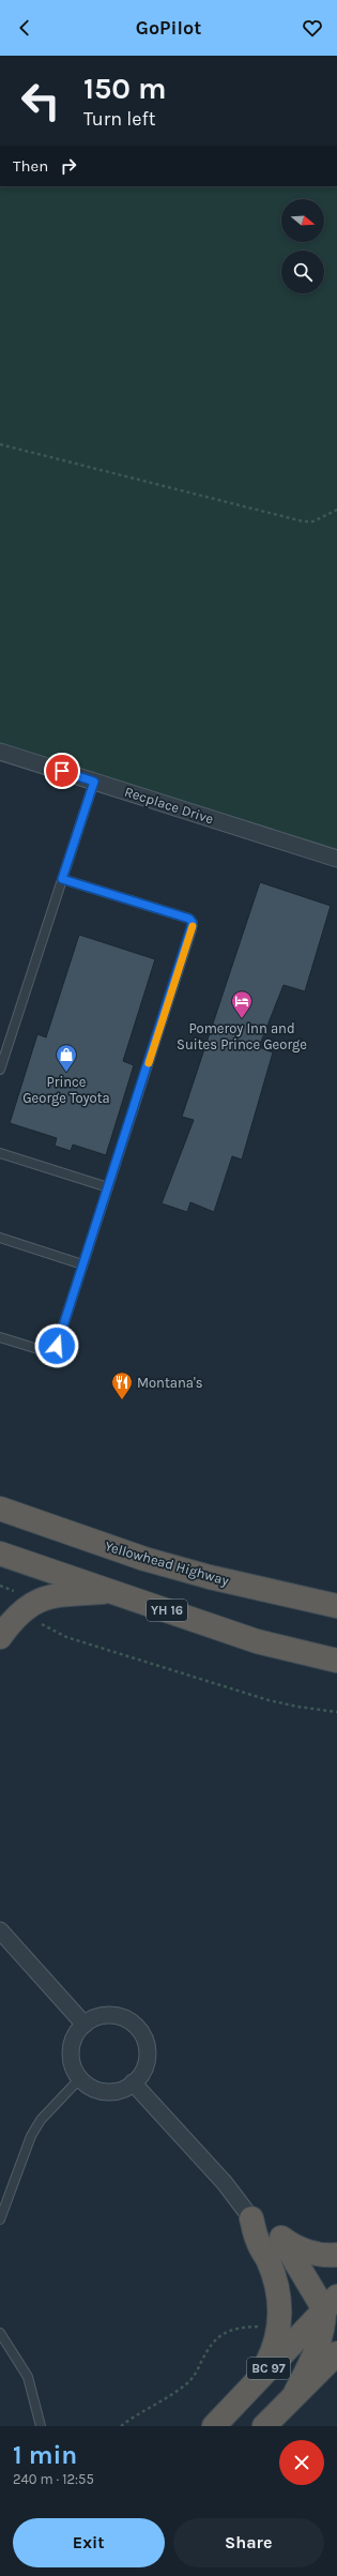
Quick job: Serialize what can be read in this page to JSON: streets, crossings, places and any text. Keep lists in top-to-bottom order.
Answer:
{
  "streets": {
    "highway": ["Yellowhead Highway", "YH 16", "BC 97"],
    "street": ["Recplace Drive"]
  },
  "places": {
    "hotel": ["Pomeroy Inn and Suites Prince George"],
    "shop": ["Prince George Toyota"],
    "restaurant": ["Montana's"]
  },
  "north": "right",
  "page": {
    "header": "GoPilot",
    "turn": ["150 m", "Turn left"],
    "then": "Then",
    "heading": ["1 min", "240 m · 12:55"],
    "buttons": ["Exit", "Share"]
  }
}
